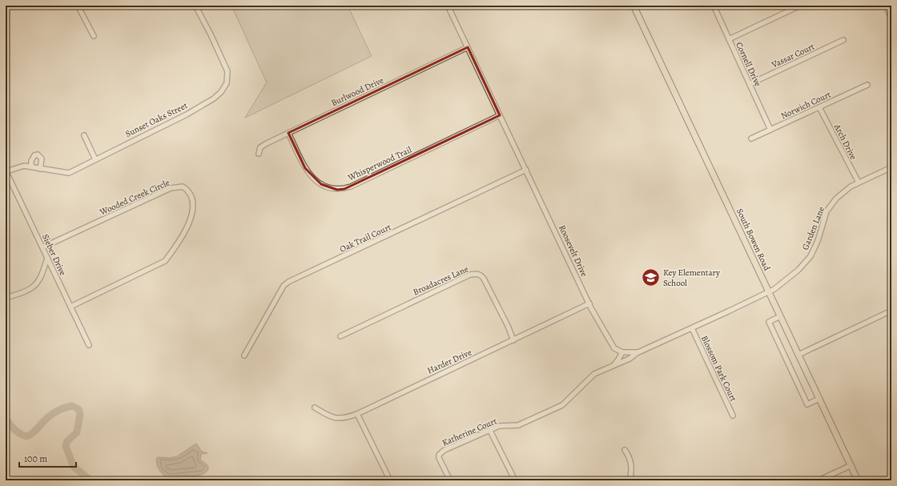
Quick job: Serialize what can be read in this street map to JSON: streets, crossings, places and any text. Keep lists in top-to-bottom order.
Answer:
{
  "streets": {
    "main road": ["South Bowen Road"],
    "street": [
      "Vassar Court",
      "Cornell Drive",
      "Burlwood Drive",
      "Norwich Court",
      "Sunset Oaks Street",
      "Arch Drive",
      "Whisperwood Trail",
      "Wooded Creek Circle",
      "Garden Lane",
      "Oak Trail Court",
      "Roosevelt Drive",
      "Sieber Drive",
      "Broadacres Lane",
      "Harder Drive",
      "Blossom Park Court",
      "Katherine Court"
    ]
  },
  "crossings": [
    ["Vassar Court", "Cornell Drive"],
    ["Cornell Drive", "Norwich Court"],
    ["Burlwood Drive", "Whisperwood Trail"],
    ["Burlwood Drive", "Roosevelt Drive"],
    ["Norwich Court", "Arch Drive"],
    ["Sunset Oaks Street", "Sieber Drive"],
    ["Arch Drive", "Garden Lane"],
    ["Whisperwood Trail", "Roosevelt Drive"],
    ["Wooded Creek Circle", "Sieber Drive"],
    ["Garden Lane", "South Bowen Road"],
    ["Oak Trail Court", "Roosevelt Drive"],
    ["Roosevelt Drive", "Harder Drive"],
    ["Roosevelt Drive", "Katherine Court"],
    ["Broadacres Lane", "Harder Drive"]
  ],
  "places": {
    "school or university": ["Key Elementary School"]
  },
  "scale_bar": "100 m"
}
